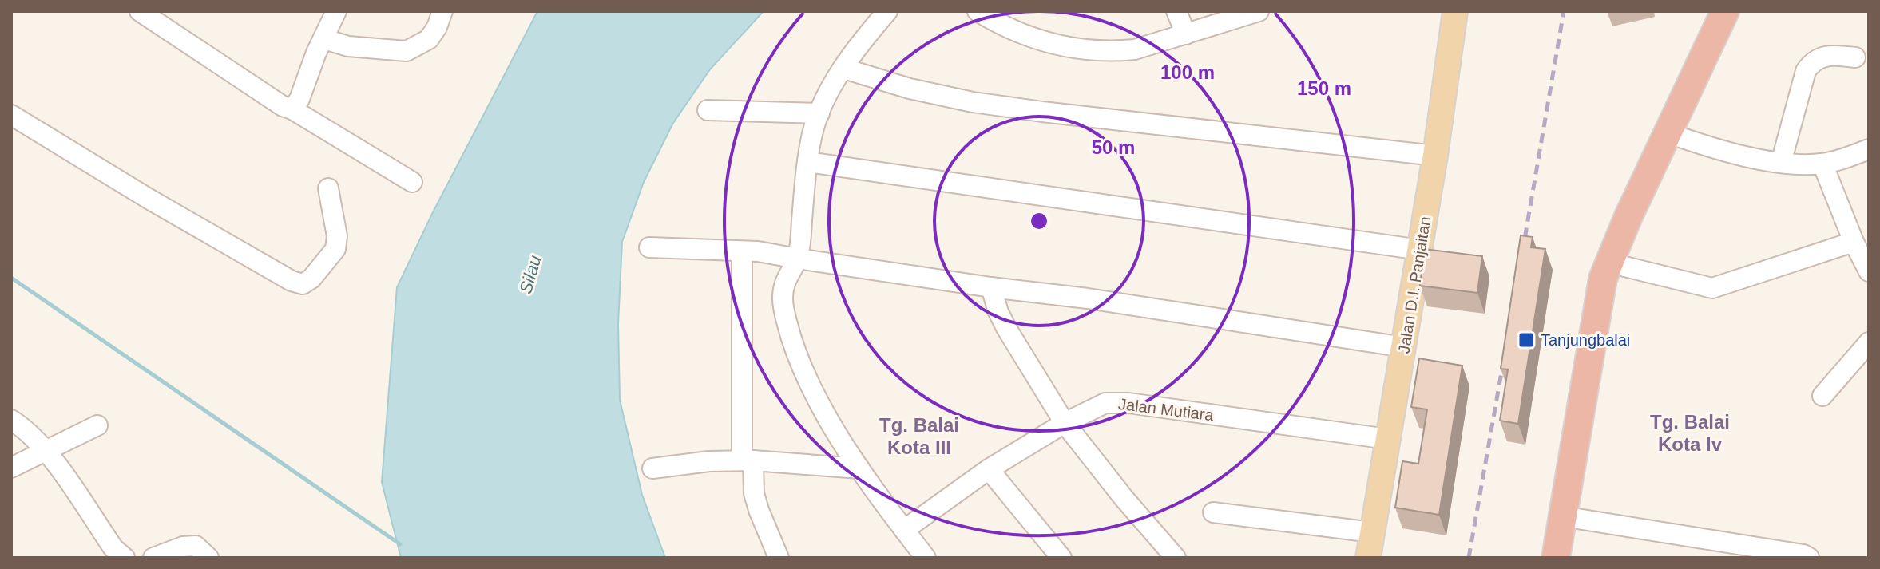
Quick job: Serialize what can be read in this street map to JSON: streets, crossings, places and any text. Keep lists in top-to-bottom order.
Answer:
{
  "streets": {
    "main road": ["Jalan D.I. Panjaitan"],
    "street": ["Jalan Mutiara"]
  },
  "crossings": [
    ["Jalan D.I. Panjaitan", "Jalan Mutiara"]
  ],
  "districts": ["Tg. Balai Kota Iv", "Tg. Balai Kota III"],
  "water": ["Silau"],
  "places": {
    "transit": ["Tanjungbalai"]
  },
  "rings": ["100 m", "150 m", "50 m"]
}
